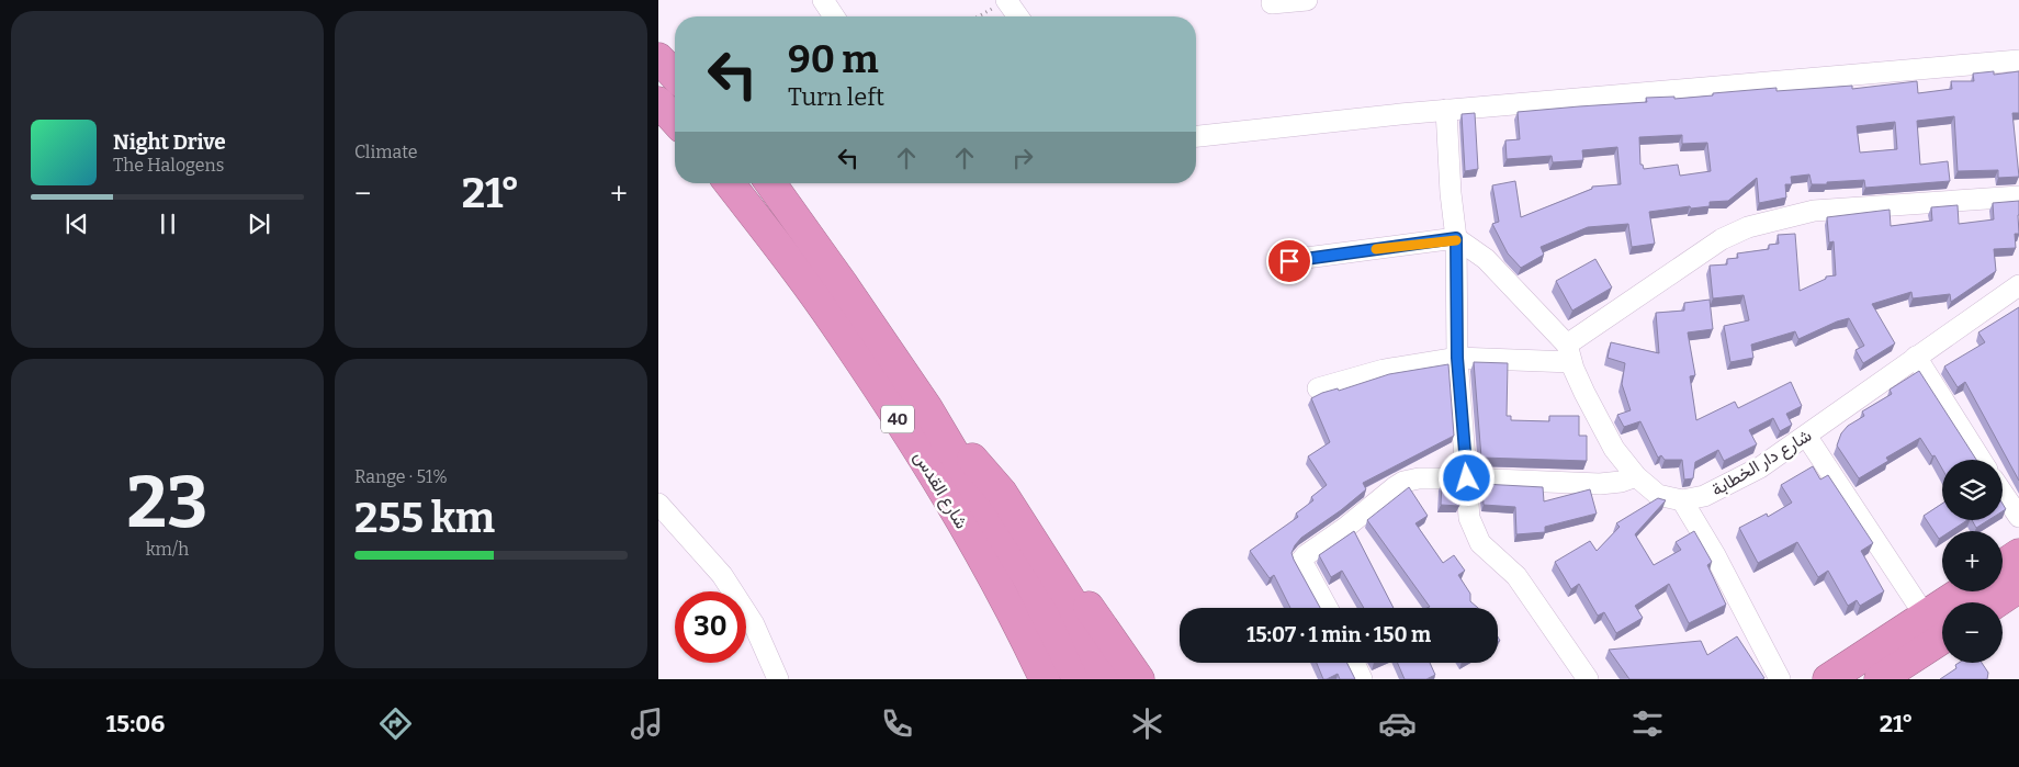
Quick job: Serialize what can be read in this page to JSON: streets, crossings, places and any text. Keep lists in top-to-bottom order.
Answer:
{
  "streets": {
    "highway": ["40", "شارع القدس"],
    "street": ["شارع دار الخطابة"]
  },
  "page": {
    "tile": [
      "Climate",
      ["23", "km/h"],
      ["Range · 51%", "255 km"]
    ],
    "turn": ["90 m", "Turn left"],
    "song": ["Night Drive", "The Halogens"],
    "heat": ["−", "21°", "+"],
    "map_buttons": ["+", "−"],
    "limit": "30",
    "trip": "15:07 · 1 min · 150 m",
    "tabs": ["15:06", "21°"]
  }
}
